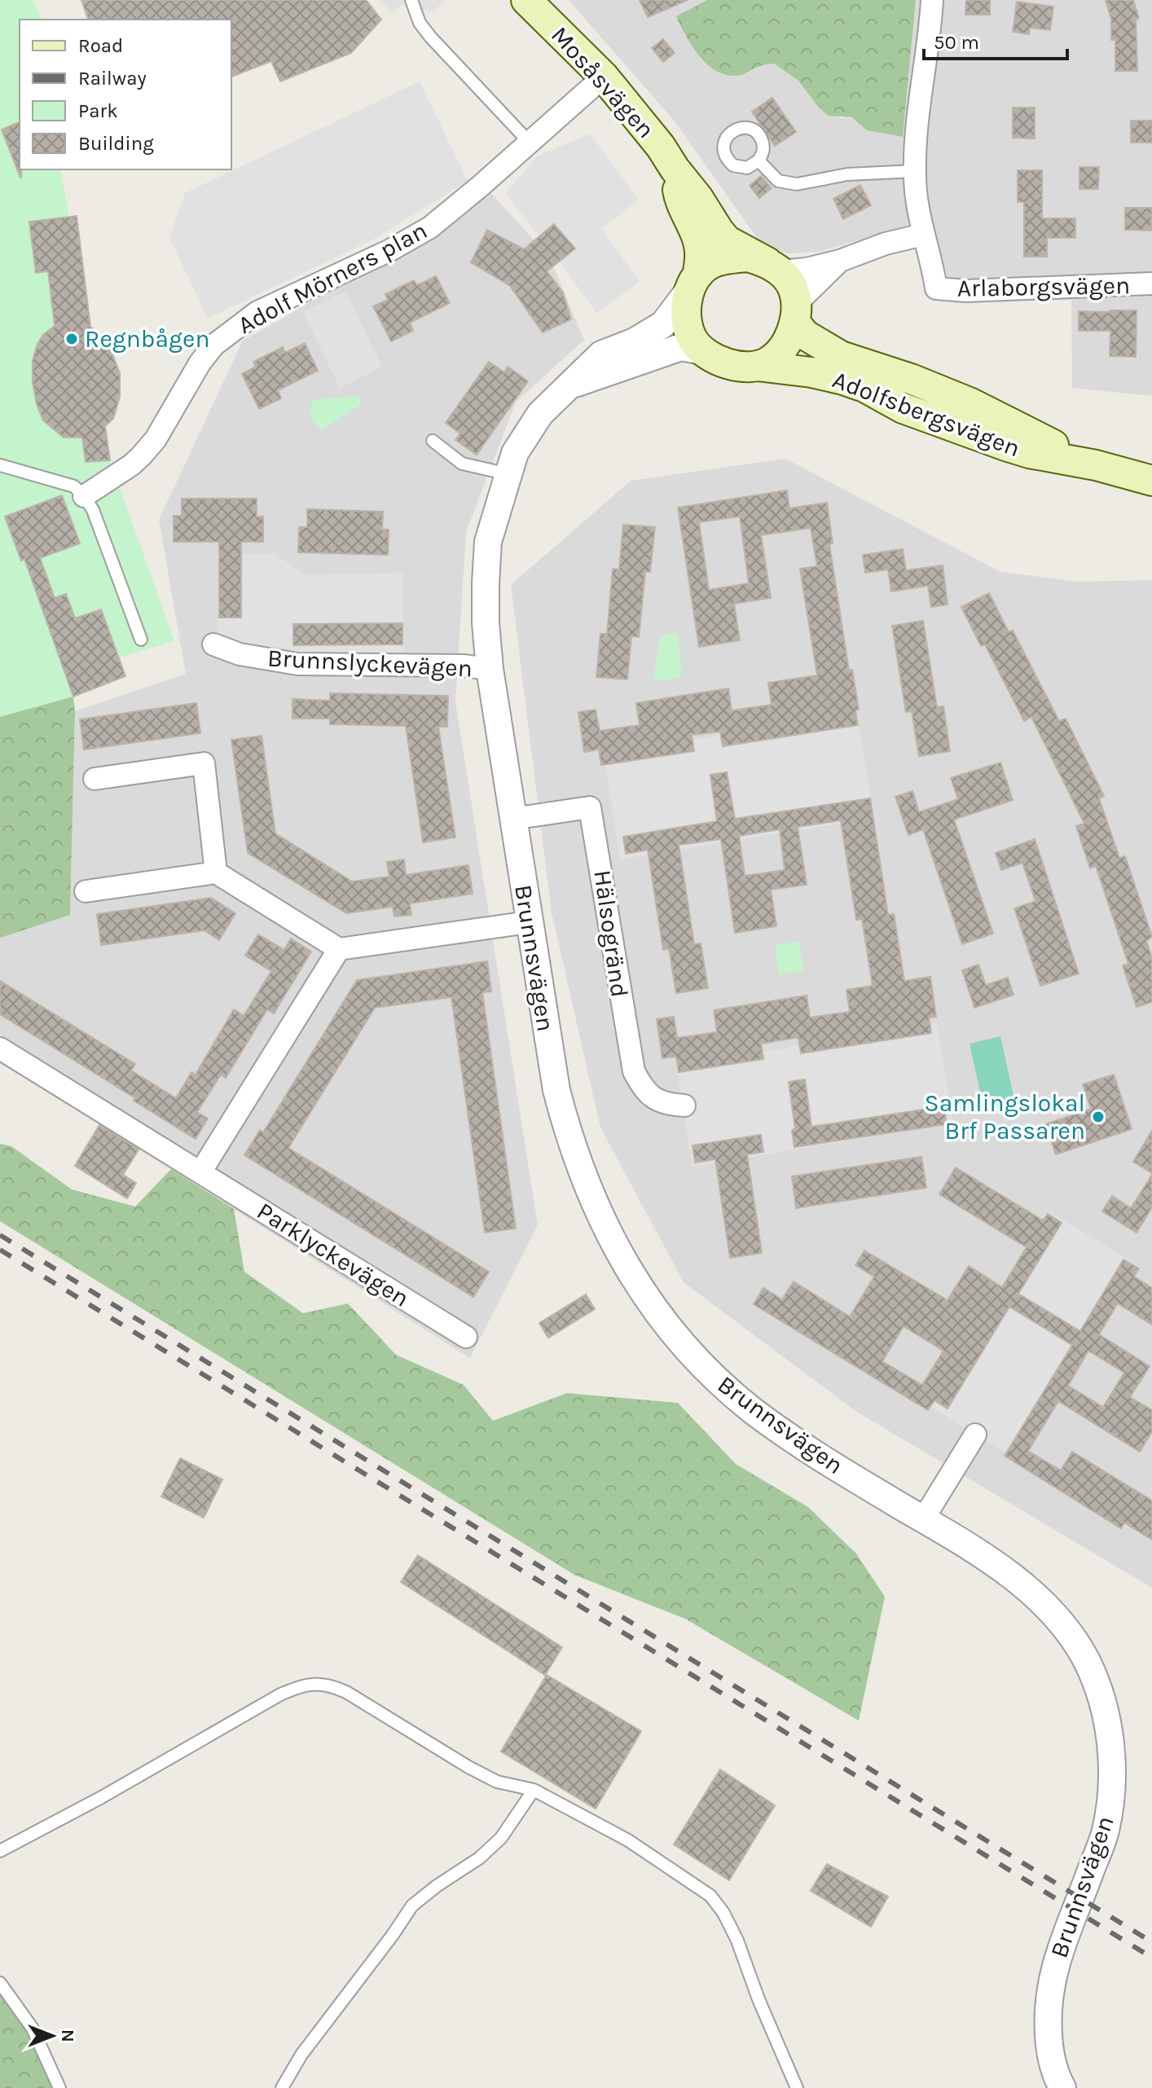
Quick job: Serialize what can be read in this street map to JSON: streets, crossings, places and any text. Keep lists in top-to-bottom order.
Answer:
{
  "streets": {
    "main road": ["Mosåsvägen", "Adolfsbergsvägen"],
    "street": [
      "Adolf Mörners plan",
      "Arlaborgsvägen",
      "Brunnslyckevägen",
      "Hälsogränd",
      "Brunnsvägen",
      "Parklyckevägen"
    ]
  },
  "crossings": [
    ["Mosåsvägen", "Adolf Mörners plan"],
    ["Mosåsvägen", "Adolfsbergsvägen"],
    ["Mosåsvägen", "Brunnsvägen"],
    ["Adolfsbergsvägen", "Brunnsvägen"],
    ["Brunnslyckevägen", "Brunnsvägen"],
    ["Hälsogränd", "Brunnsvägen"]
  ],
  "places": ["Regnbågen", "Samlingslokal Brf Passaren"],
  "legend": [
    "Road",
    "Railway",
    "Park",
    "Building"
  ],
  "scale_bar": "50 m",
  "north": "right"
}
